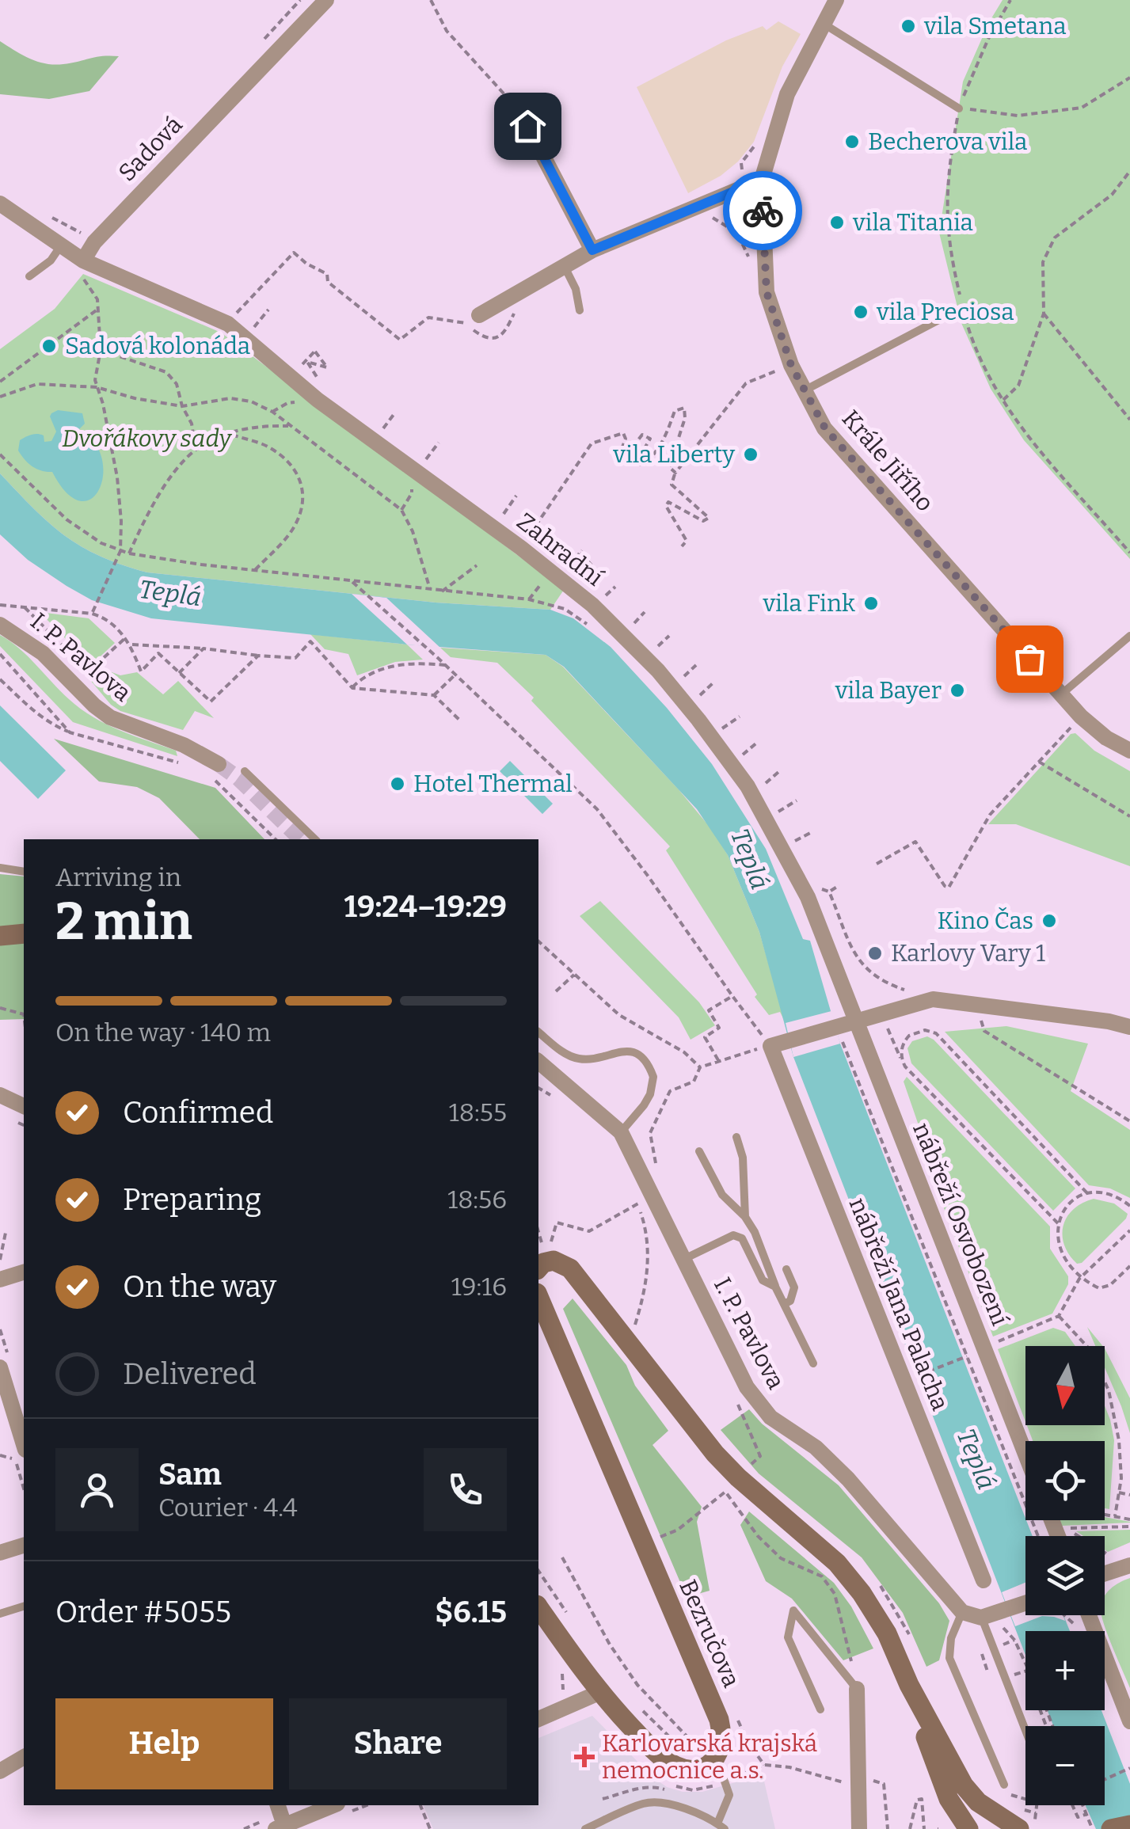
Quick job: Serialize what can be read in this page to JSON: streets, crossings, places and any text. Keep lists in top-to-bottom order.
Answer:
{
  "streets": {
    "street": [
      "Sadová",
      "Krále Jiřího",
      "Zahradní",
      "I. P. Pavlova",
      "nábřeží Osvobození",
      "nábřeží Jana Palacha",
      "Bezručova"
    ]
  },
  "crossings": [
    ["Sadová", "Zahradní"],
    ["Zahradní", "nábřeží Osvobození"]
  ],
  "water": ["Teplá"],
  "parks": ["Dvořákovy sady"],
  "places": {
    "other": [
      "vila Smetana",
      "Becherova vila",
      "vila Titania",
      "vila Preciosa",
      "Sadová kolonáda",
      "vila Liberty",
      "vila Fink",
      "vila Bayer",
      "Hotel Thermal",
      "Kino Čas",
      "Karlovy Vary 1"
    ],
    "health": ["Karlovarská krajská nemocnice a.s."]
  },
  "north": "bottom",
  "page": {
    "heading": ["2 min", "Arriving in", "19:24–19:29"],
    "panel": [
      "Sam",
      "Courier · 4.4",
      "Order #5055",
      "$6.15"
    ],
    "bar": "On the way · 140 m",
    "list": [
      ["Confirmed", "18:55"],
      ["Preparing", "18:56"],
      ["On the way", "19:16"],
      "Delivered"
    ],
    "map_buttons": ["+", "−"],
    "buttons": ["Help", "Share"]
  }
}
